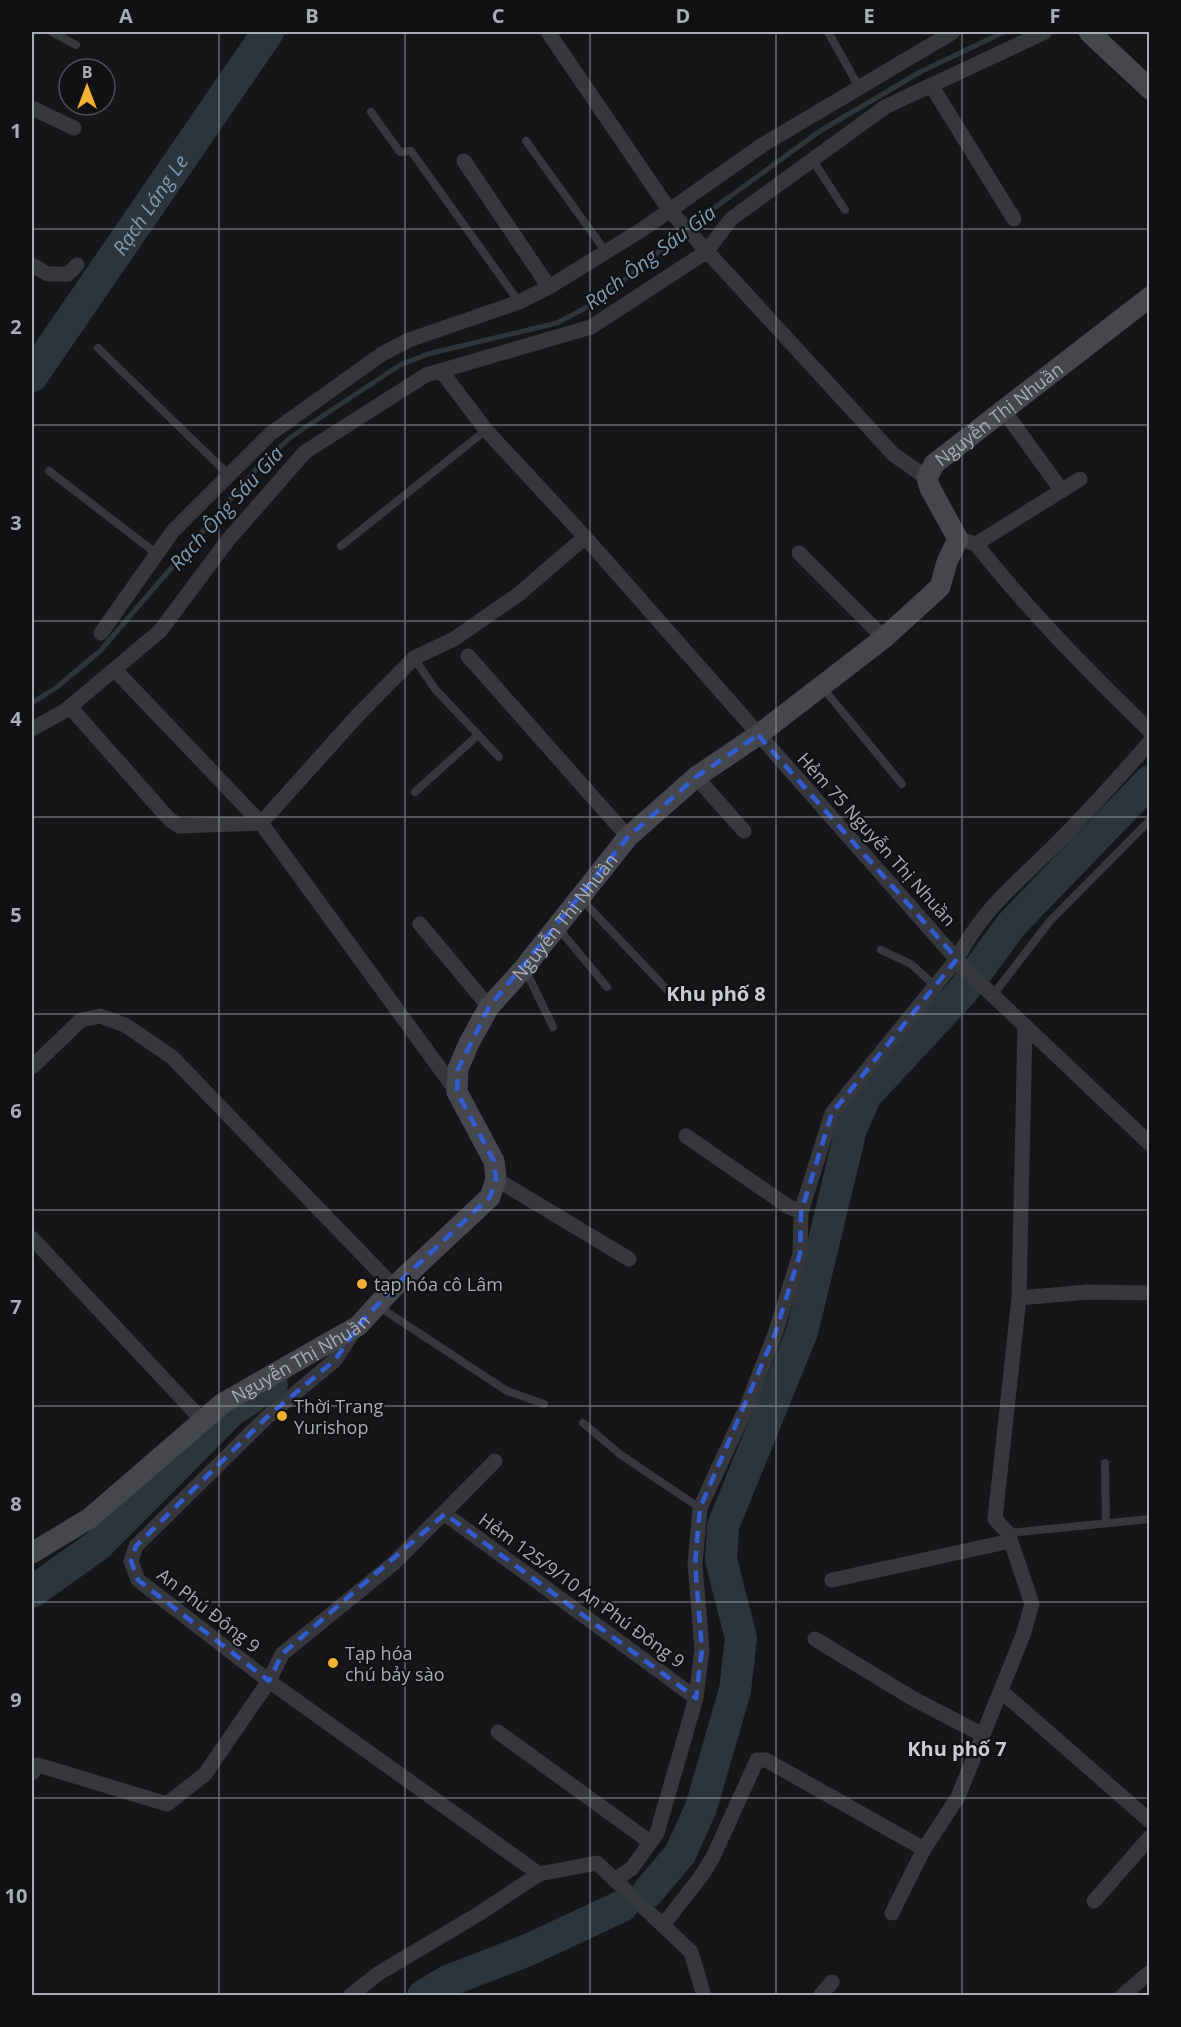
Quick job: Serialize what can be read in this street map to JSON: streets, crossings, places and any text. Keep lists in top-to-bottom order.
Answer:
{
  "streets": {
    "street": [
      "Nguyễn Thị Nhuần",
      "Hẻm 75 Nguyễn Thị Nhuần",
      "Hẻm 125/9/10 An Phú Đông 9",
      "An Phú Đông 9"
    ]
  },
  "crossings": [
    ["Nguyễn Thị Nhuần", "Hẻm 75 Nguyễn Thị Nhuần"],
    ["Nguyễn Thị Nhuần", "An Phú Đông 9"]
  ],
  "districts": ["Khu phố 8", "Khu phố 7"],
  "water": ["Rạch Láng Le", "Rạch Ông Sáu Gia"],
  "places": ["tạp hóa cô Lâm", "Thời Trang Yurishop", "Tạp hóa chú bảy sào"],
  "north": "top",
  "grid": {
    "columns": [
      "A",
      "B",
      "C",
      "D",
      "E",
      "F"
    ],
    "rows": [
      "1",
      "2",
      "3",
      "4",
      "5",
      "6",
      "7",
      "8",
      "9",
      "10"
    ]
  }
}
